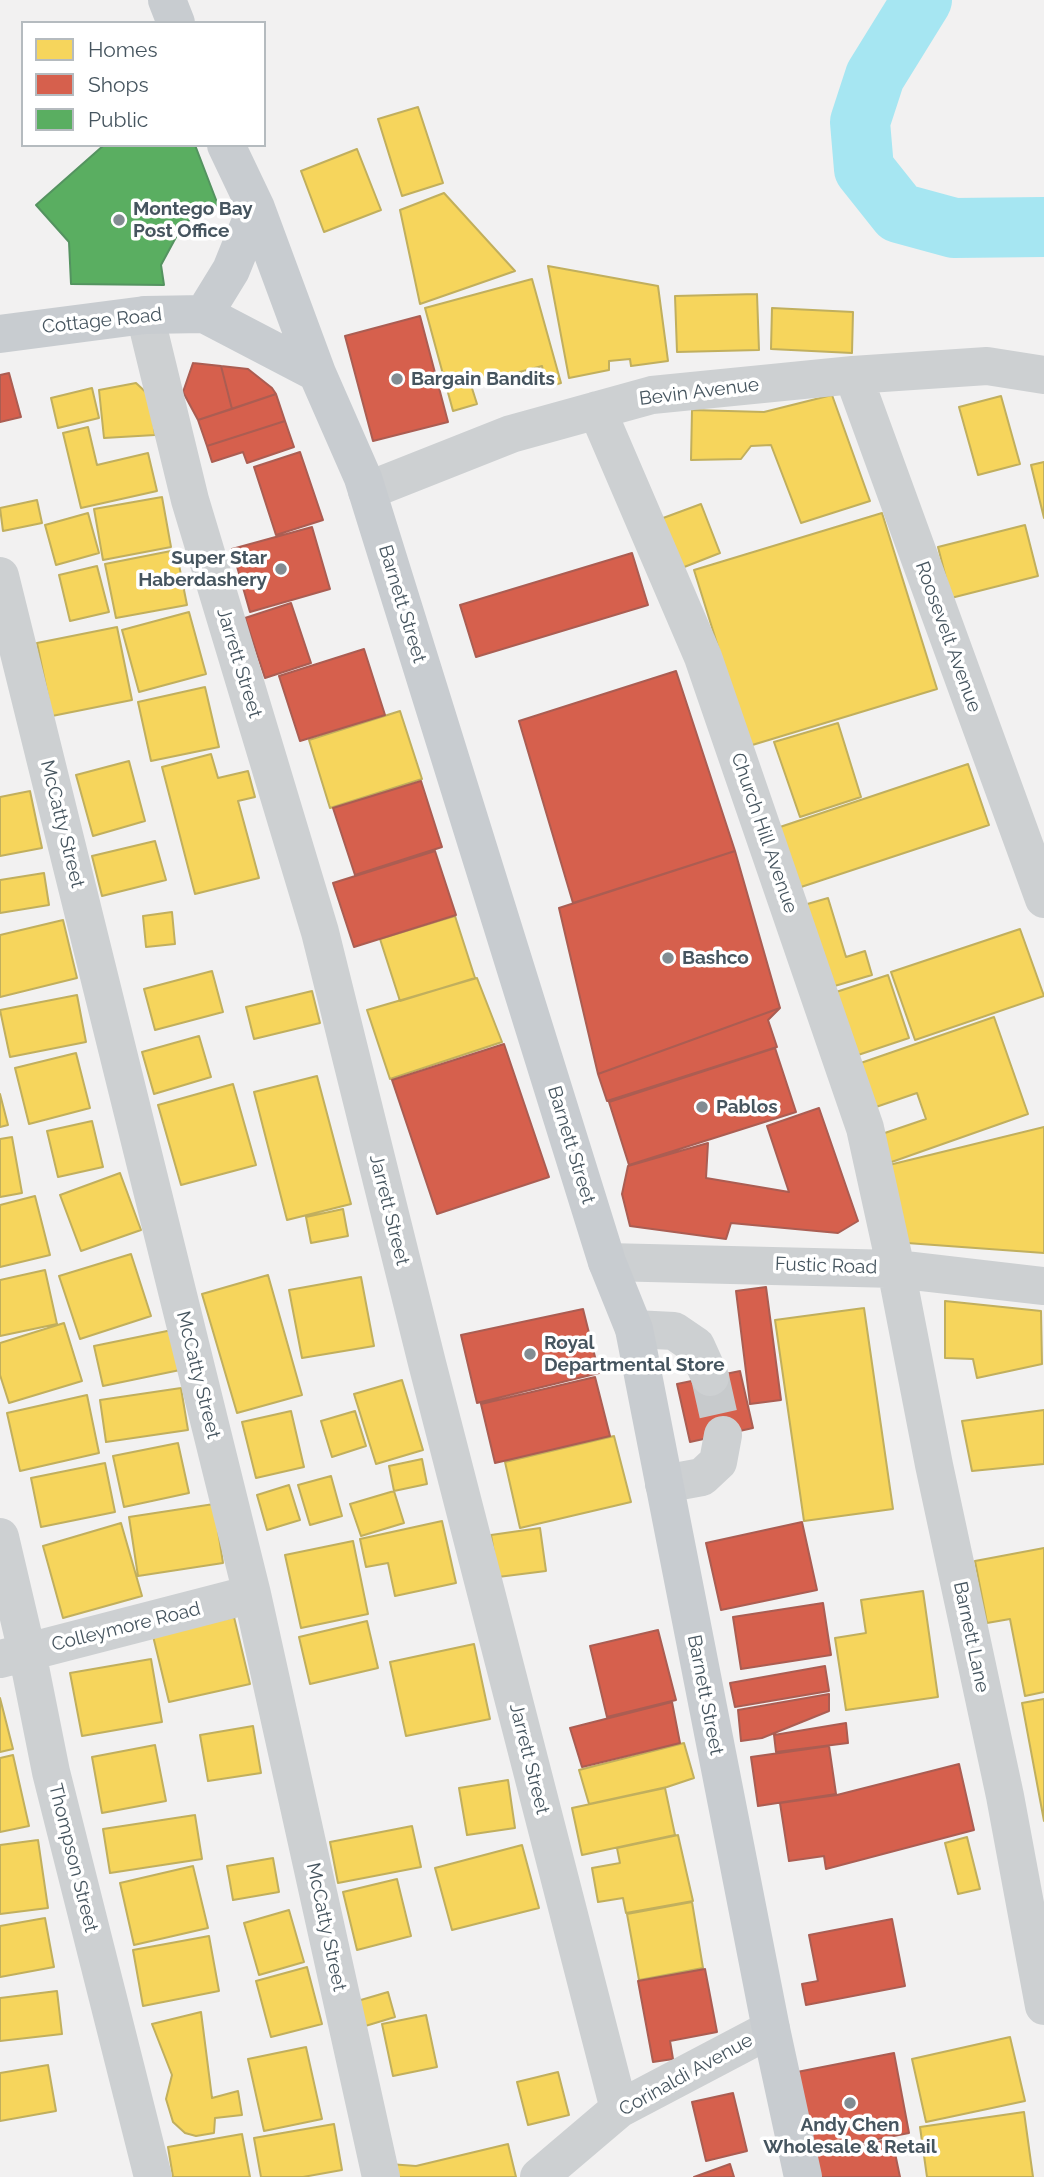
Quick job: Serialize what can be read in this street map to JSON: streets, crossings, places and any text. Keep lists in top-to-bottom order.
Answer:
{
  "streets": {
    "main road": ["Cottage Road", "Barnett Street"],
    "street": [
      "Bevin Avenue",
      "Roosevelt Avenue",
      "Jarrett Street",
      "McCatty Street",
      "Church Hill Avenue",
      "Fustic Road",
      "Colleymore Road",
      "Barnett Lane",
      "Thompson Street",
      "Corinaldi Avenue"
    ]
  },
  "crossings": [
    ["Cottage Road", "Barnett Street"],
    ["Cottage Road", "Jarrett Street"],
    ["Bevin Avenue", "Barnett Street"],
    ["Bevin Avenue", "Roosevelt Avenue"],
    ["Bevin Avenue", "Church Hill Avenue"],
    ["Barnett Street", "Fustic Road"],
    ["Barnett Street", "Corinaldi Avenue"],
    ["Jarrett Street", "Corinaldi Avenue"],
    ["McCatty Street", "Colleymore Road"],
    ["Church Hill Avenue", "Fustic Road"],
    ["Church Hill Avenue", "Barnett Lane"],
    ["Fustic Road", "Barnett Lane"],
    ["Colleymore Road", "Thompson Street"]
  ],
  "places": [
    "Montego Bay Post Office",
    "Bargain Bandits",
    "Super Star Haberdashery",
    "Bashco",
    "Pablos",
    "Royal Departmental Store",
    "Andy Chen Wholesale & Retail"
  ],
  "legend": ["Homes", "Shops", "Public"]
}
